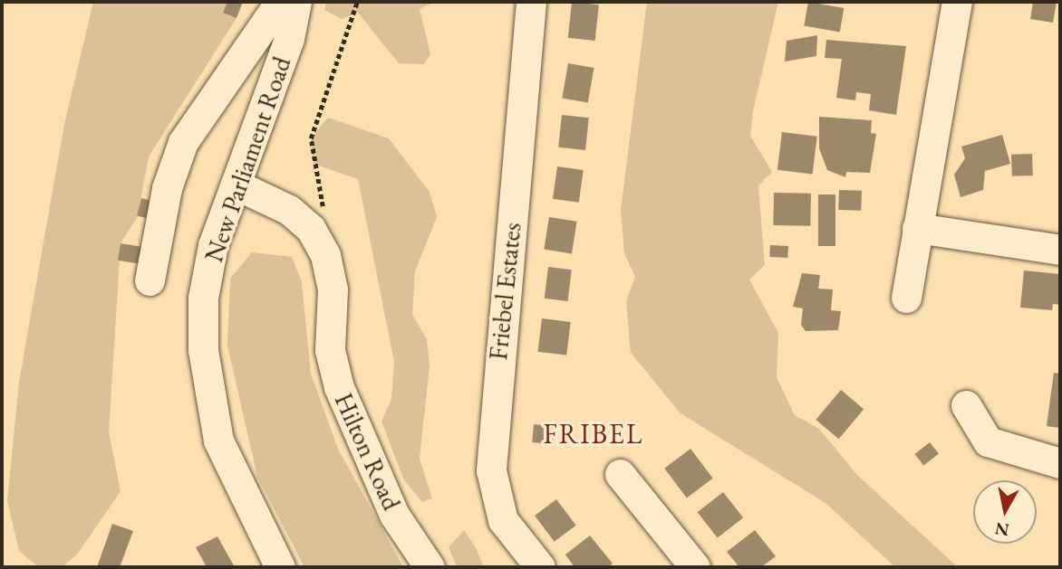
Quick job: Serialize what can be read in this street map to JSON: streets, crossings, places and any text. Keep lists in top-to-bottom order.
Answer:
{
  "streets": {
    "street": ["New Parliament Road", "Friebel Estates", "Hilton Road"]
  },
  "crossings": [
    ["New Parliament Road", "Hilton Road"]
  ],
  "districts": ["FRIBEL"],
  "north": "bottom"
}
